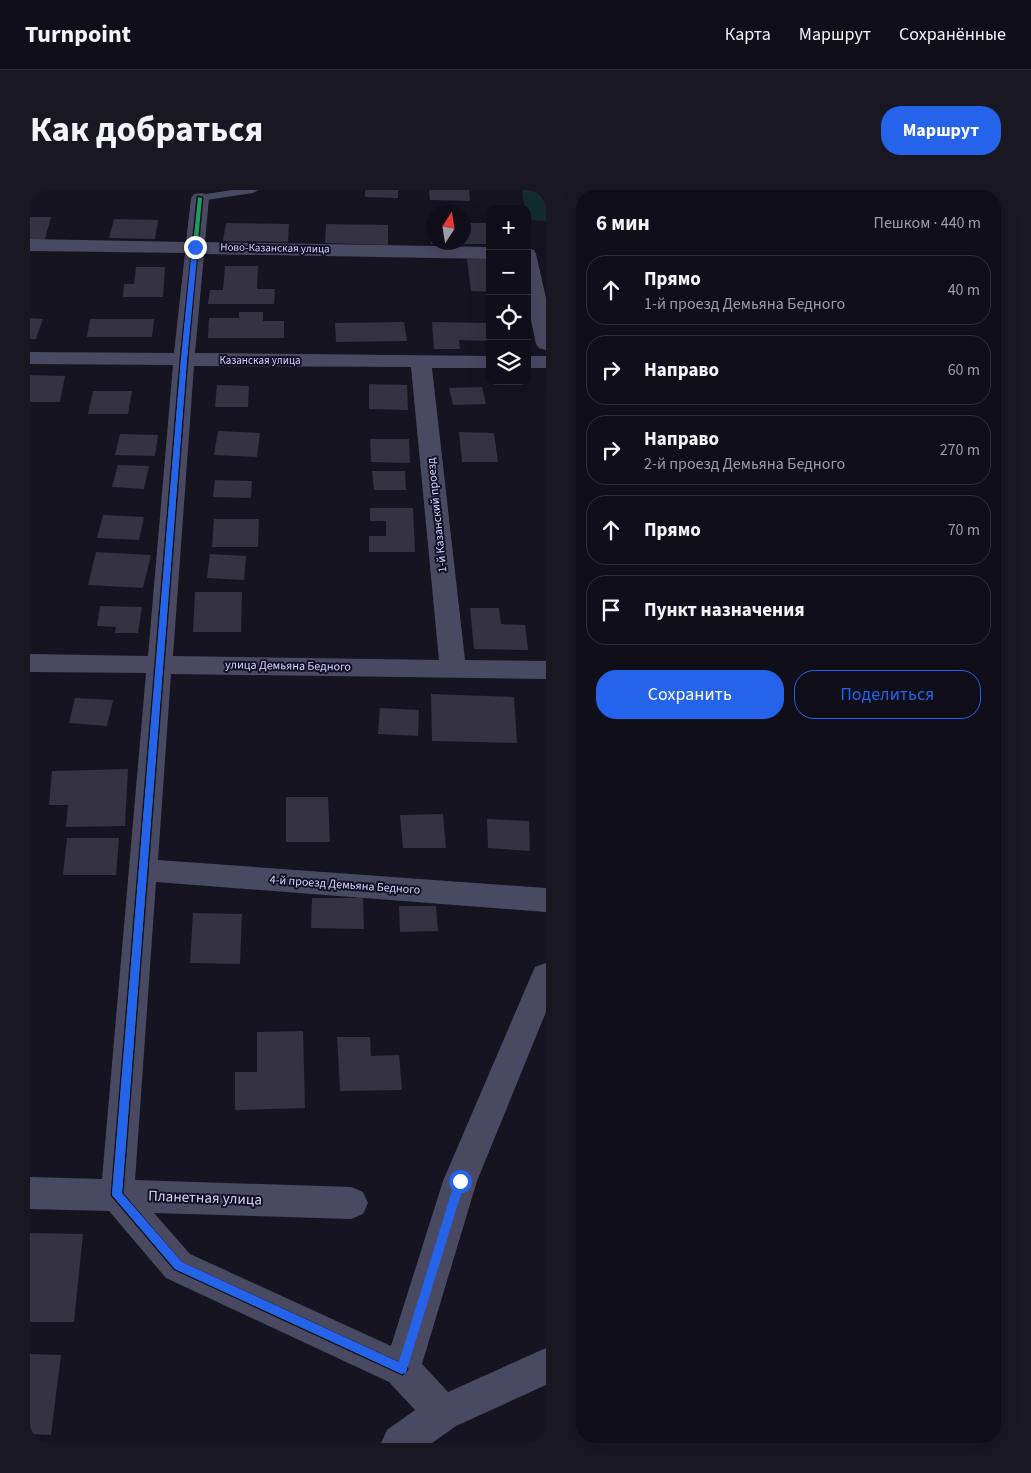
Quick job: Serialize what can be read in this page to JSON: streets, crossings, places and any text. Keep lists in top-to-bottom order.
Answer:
{
  "streets": {
    "street": [
      "Ново-Казанская улица",
      "Казанская улица",
      "1-й Казанский проезд",
      "улица Демьяна Бедного",
      "4-й проезд Демьяна Бедного",
      "Планетная улица"
    ]
  },
  "crossings": [
    ["Казанская улица", "1-й Казанский проезд"],
    ["1-й Казанский проезд", "улица Демьяна Бедного"]
  ],
  "north": "top",
  "page": {
    "header": "Turnpoint",
    "nav": ["Карта", "Маршрут", "Сохранённые"],
    "title": "Как добраться",
    "buttons": [
      "Маршрут",
      ["Сохранить", "Поделиться"]
    ],
    "heading": ["6 мин", "Пешком · 440 m"],
    "map_buttons": ["+", "−"],
    "list": [
      ["Прямо", "1-й проезд Демьяна Бедного", "40 m"],
      ["Направо", "60 m"],
      ["Направо", "2-й проезд Демьяна Бедного", "270 m"],
      ["Прямо", "70 m"],
      "Пункт назначения"
    ]
  }
}
